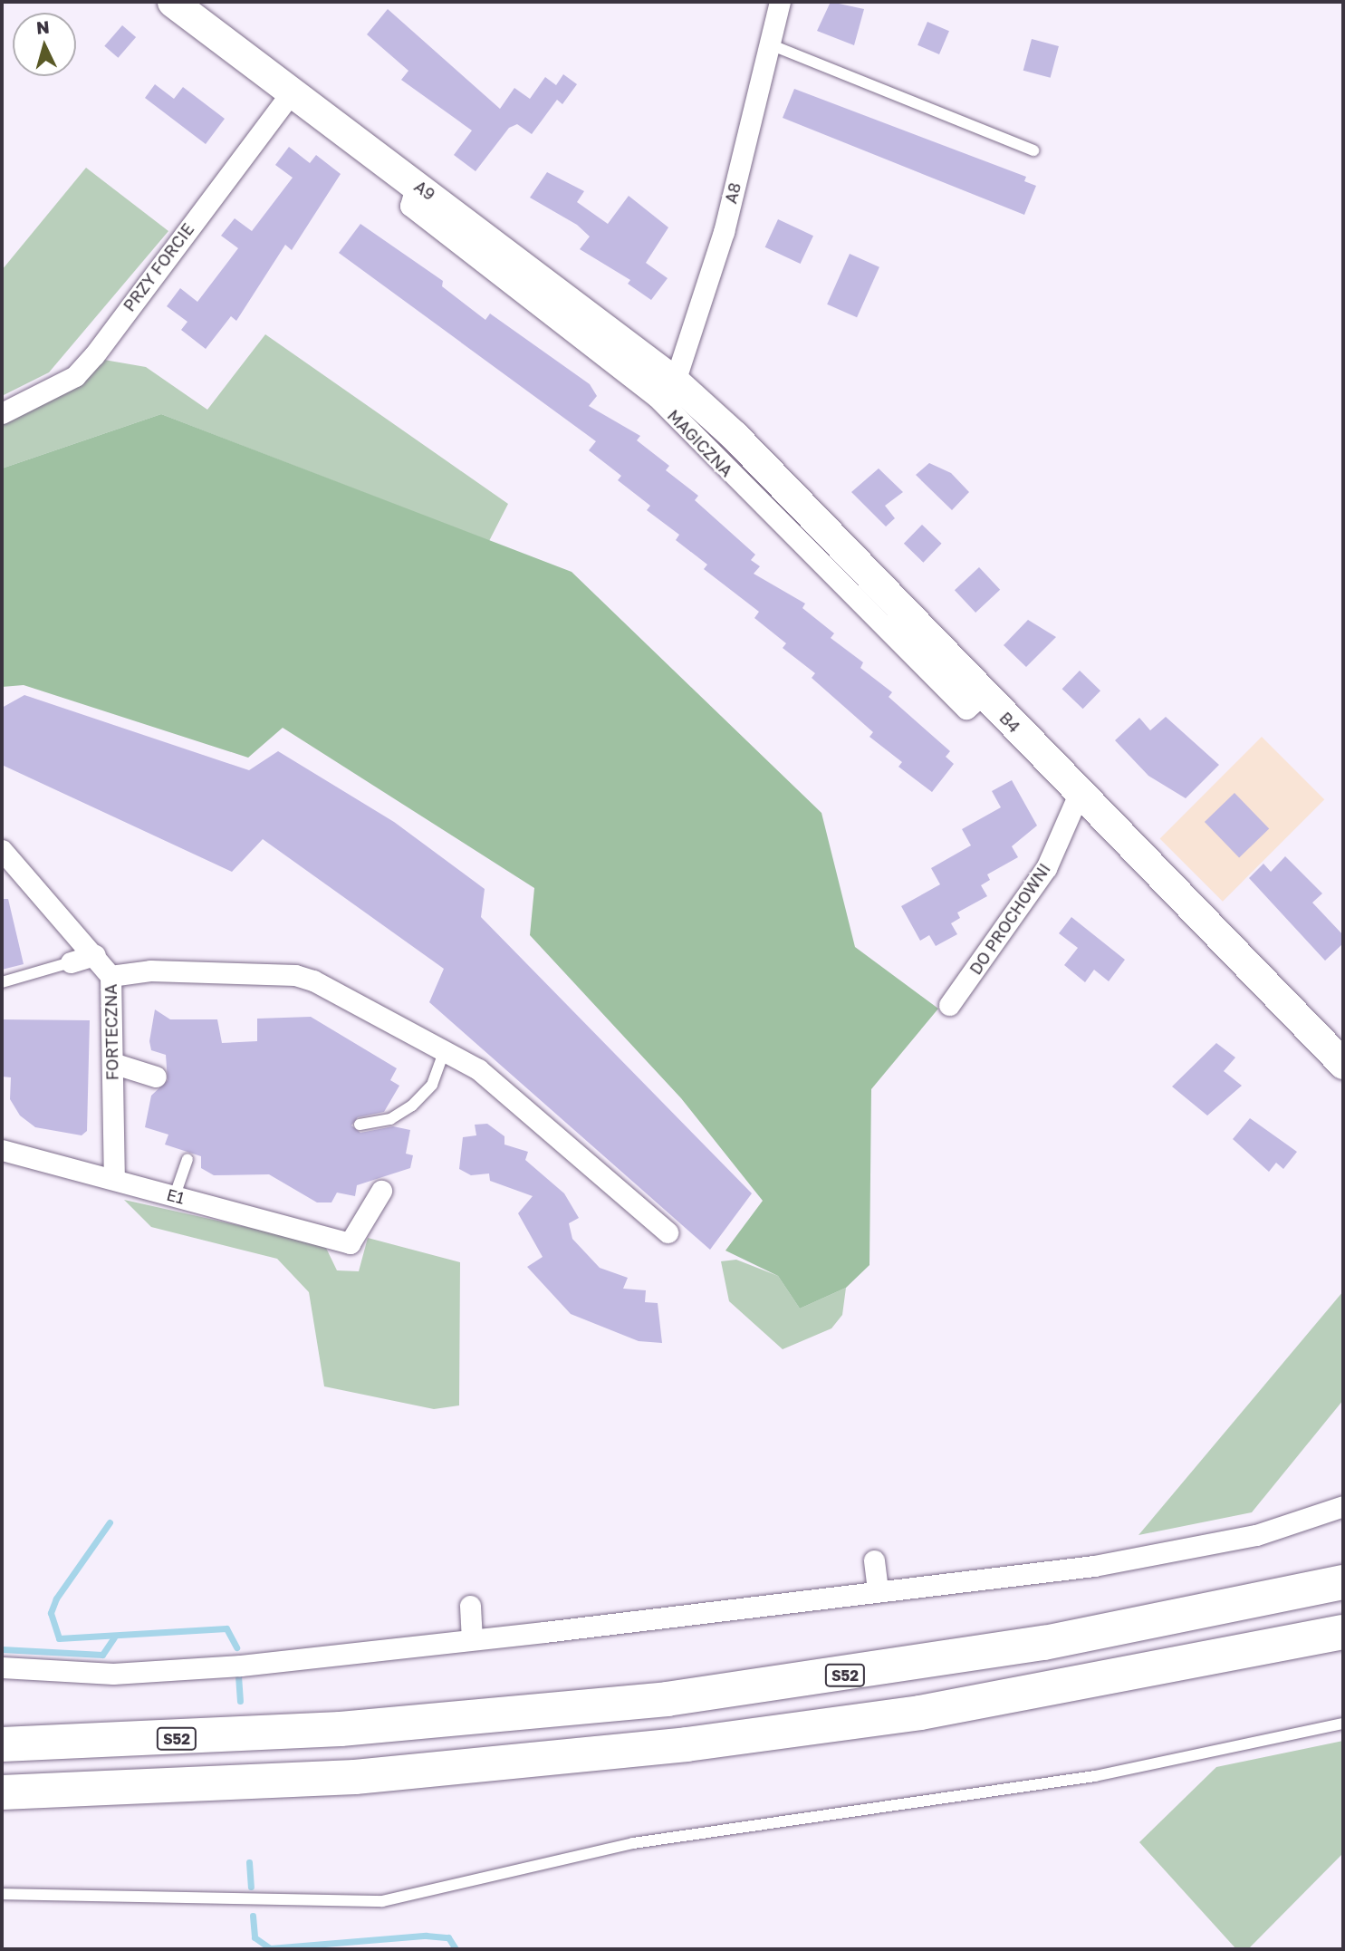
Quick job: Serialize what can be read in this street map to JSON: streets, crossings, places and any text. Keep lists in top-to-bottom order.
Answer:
{
  "streets": {
    "highway": ["S52"],
    "street": [
      "A9",
      "A8",
      "PRZY FORCIE",
      "MAGICZNA",
      "B4",
      "DO PROCHOWNI",
      "FORTECZNA",
      "E1"
    ]
  },
  "crossings": [
    ["A9", "A8"],
    ["A9", "PRZY FORCIE"],
    ["A9", "MAGICZNA"],
    ["A9", "B4"],
    ["A8", "B4"],
    ["MAGICZNA", "B4"],
    ["B4", "DO PROCHOWNI"],
    ["FORTECZNA", "E1"]
  ],
  "north": "top"
}
